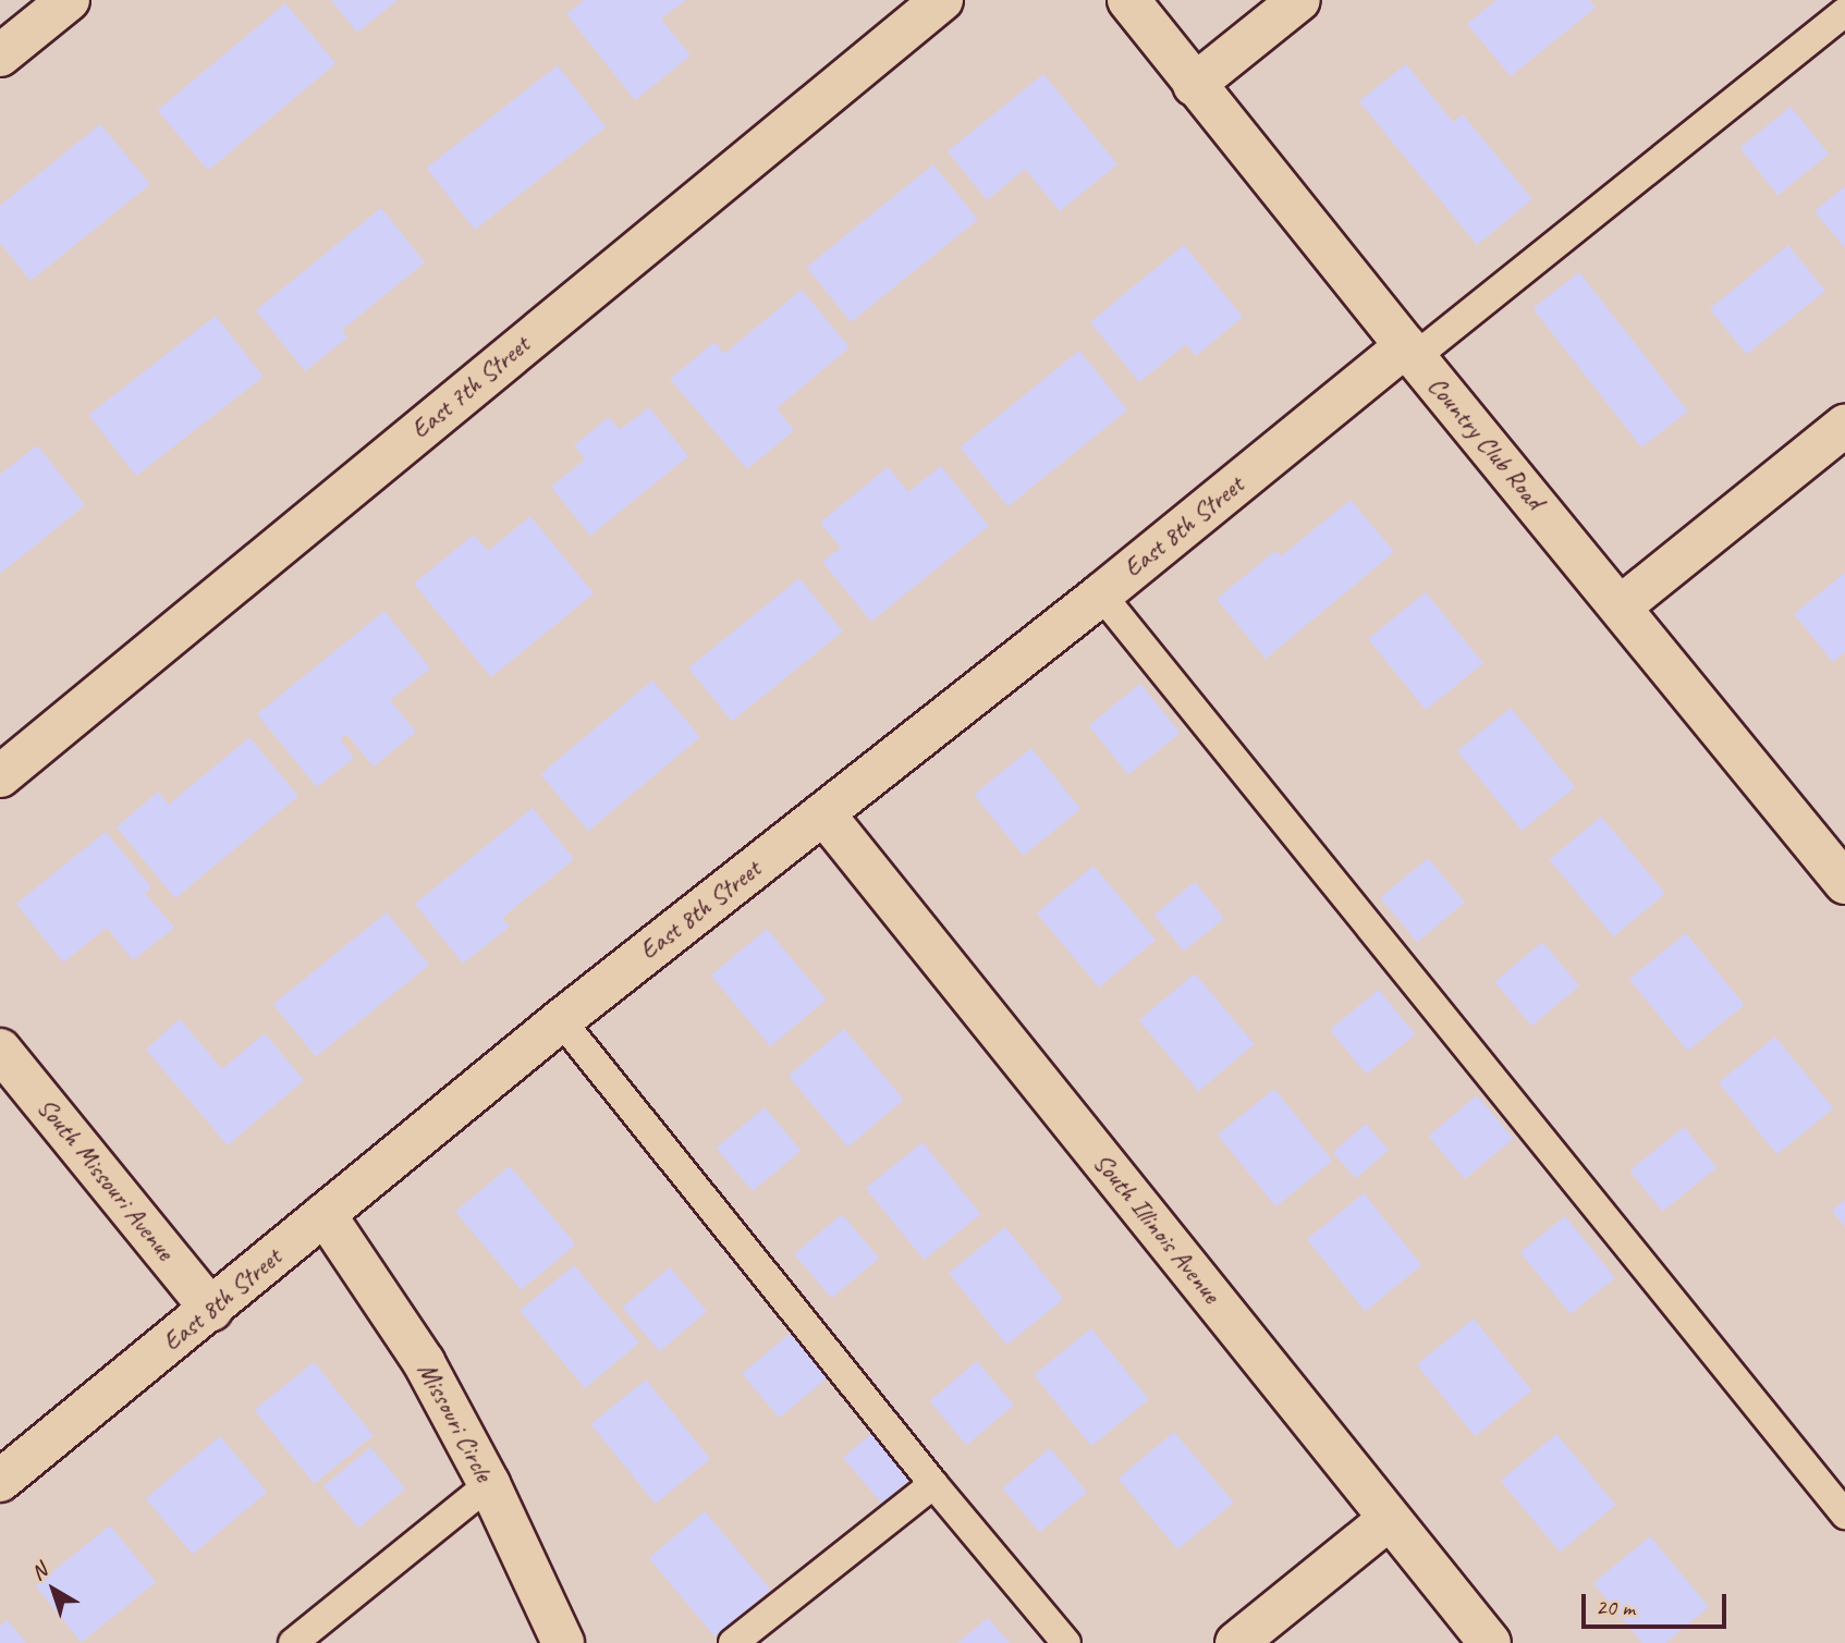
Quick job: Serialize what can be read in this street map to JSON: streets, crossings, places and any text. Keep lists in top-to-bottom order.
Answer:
{
  "streets": {
    "street": [
      "East 7th Street",
      "Country Club Road",
      "East 8th Street",
      "South Missouri Avenue",
      "South Illinois Avenue",
      "Missouri Circle"
    ]
  },
  "crossings": [
    ["Country Club Road", "East 8th Street"],
    ["East 8th Street", "South Missouri Avenue"],
    ["East 8th Street", "South Illinois Avenue"],
    ["East 8th Street", "Missouri Circle"]
  ],
  "scale_bar": "20 m",
  "north": "top left"
}
